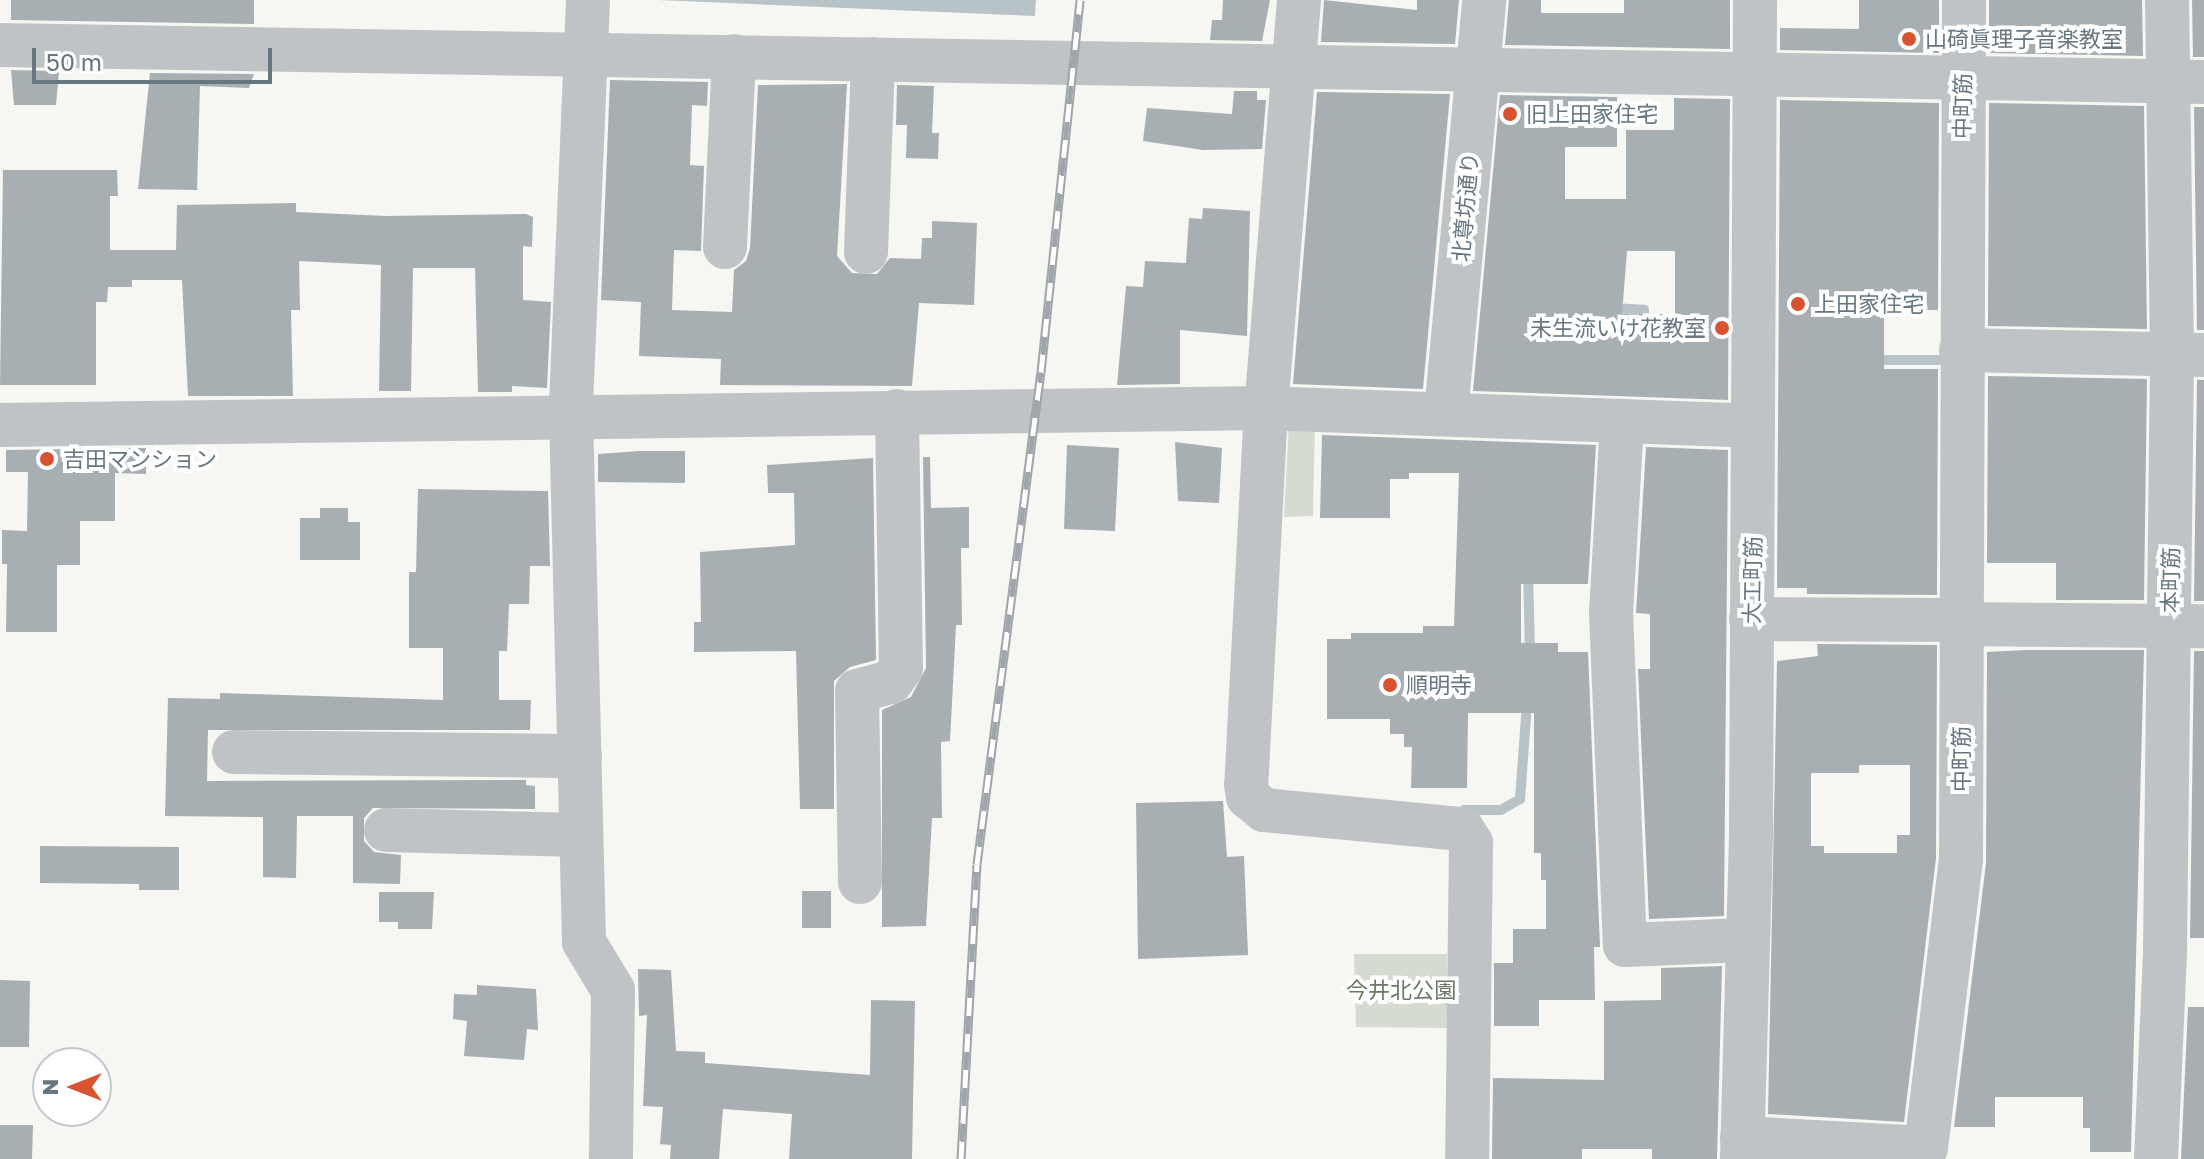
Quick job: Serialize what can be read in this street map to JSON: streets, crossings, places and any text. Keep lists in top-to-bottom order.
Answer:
{
  "streets": {
    "street": [
      "中町筋",
      "北尊坊通り",
      "大工町筋",
      "本町筋"
    ]
  },
  "parks": ["今井北公園"],
  "places": [
    "山碕眞理子音楽教室",
    "旧上田家住宅",
    "上田家住宅",
    "未生流いけ花教室",
    "吉田マンション",
    "順明寺"
  ],
  "scale_bar": "50 m",
  "north": "left"
}
